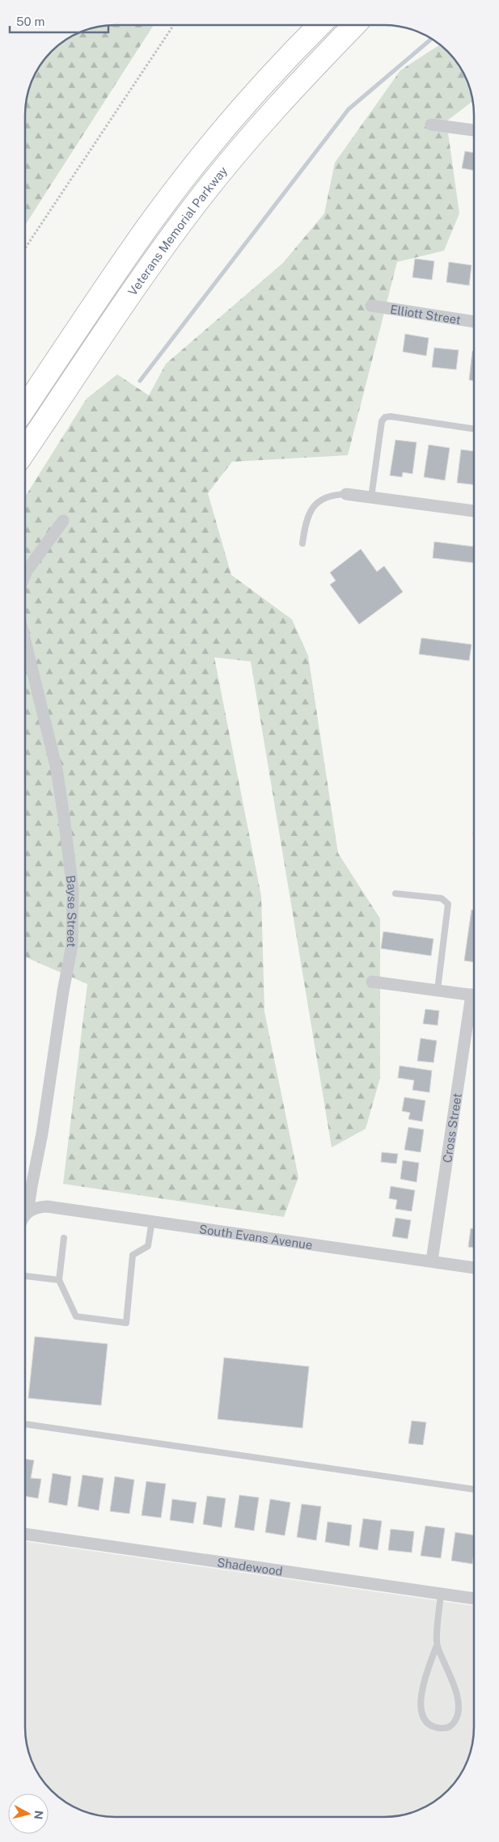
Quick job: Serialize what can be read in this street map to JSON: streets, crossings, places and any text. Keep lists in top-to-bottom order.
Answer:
{
  "streets": {
    "highway": ["Veterans Memorial Parkway"],
    "street": [
      "Elliott Street",
      "Bayse Street",
      "Cross Street",
      "South Evans Avenue",
      "Shadewood"
    ]
  },
  "crossings": [
    ["Bayse Street", "South Evans Avenue"],
    ["Cross Street", "South Evans Avenue"]
  ],
  "scale_bar": "50 m",
  "north": "right"
}
